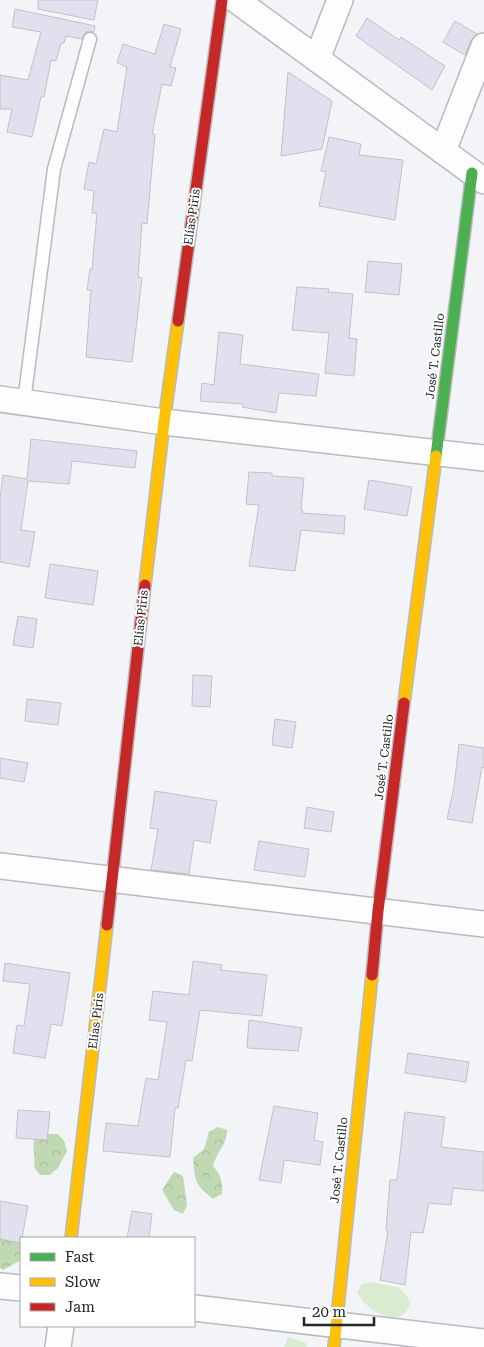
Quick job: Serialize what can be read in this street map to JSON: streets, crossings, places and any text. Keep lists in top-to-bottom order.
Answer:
{
  "streets": {
    "street": ["Elías Piris", "José T. Castillo"]
  },
  "legend": ["Fast", "Slow", "Jam"],
  "scale_bar": "20 m"
}
